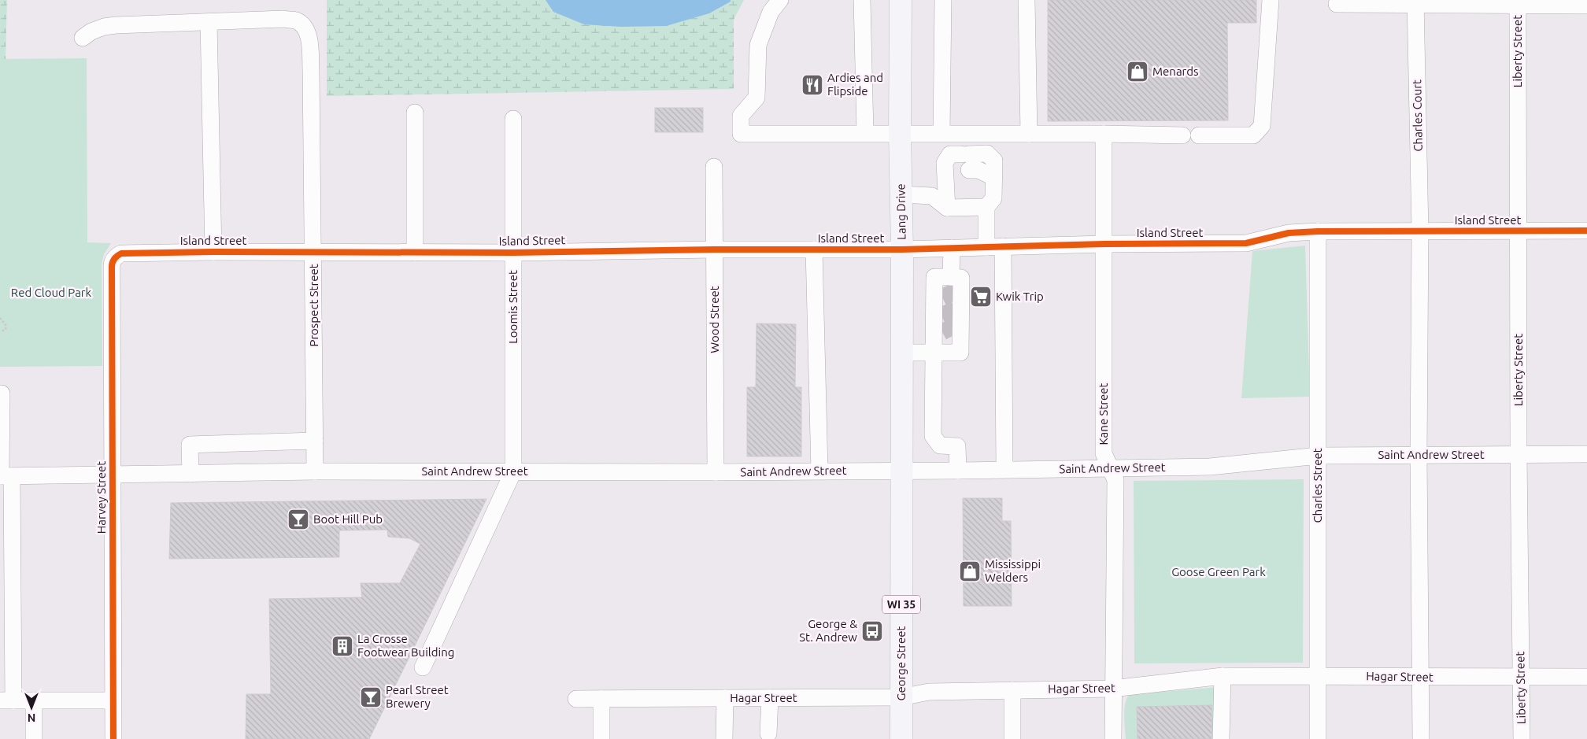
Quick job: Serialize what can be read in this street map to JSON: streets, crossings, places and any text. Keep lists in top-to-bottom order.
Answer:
{
  "streets": {
    "main road": ["Lang Drive", "WI 35", "George Street"],
    "street": [
      "Liberty Street",
      "Charles Court",
      "Island Street",
      "Prospect Street",
      "Loomis Street",
      "Wood Street",
      "Kane Street",
      "Saint Andrew Street",
      "Charles Street",
      "Harvey Street",
      "Hagar Street"
    ]
  },
  "crossings": [
    ["Liberty Street", "Island Street"],
    ["Liberty Street", "Saint Andrew Street"],
    ["Liberty Street", "Hagar Street"],
    ["Charles Court", "Island Street"],
    ["Charles Court", "Saint Andrew Street"],
    ["Charles Court", "Hagar Street"],
    ["Lang Drive", "Island Street"],
    ["Lang Drive", "Saint Andrew Street"],
    ["Lang Drive", "George Street"],
    ["Island Street", "Prospect Street"],
    ["Island Street", "Loomis Street"],
    ["Island Street", "Wood Street"],
    ["Island Street", "Kane Street"],
    ["Island Street", "Charles Street"],
    ["Island Street", "Harvey Street"],
    ["Prospect Street", "Saint Andrew Street"],
    ["Loomis Street", "Saint Andrew Street"],
    ["Wood Street", "Saint Andrew Street"],
    ["Kane Street", "Saint Andrew Street"],
    ["Kane Street", "Hagar Street"],
    ["Saint Andrew Street", "Charles Street"],
    ["Saint Andrew Street", "Harvey Street"],
    ["Saint Andrew Street", "George Street"],
    ["Charles Street", "Hagar Street"],
    ["George Street", "Hagar Street"]
  ],
  "parks": ["Red Cloud Park", "Goose Green Park"],
  "places": {
    "shop": ["Menards", "Mississippi Welders"],
    "restaurant": ["Ardies and Flipside"],
    "supermarket": ["Kwik Trip"],
    "bar": ["Boot Hill Pub", "Pearl Street Brewery"],
    "bus stop": ["George & St. Andrew"],
    "building": ["La Crosse Footwear Building"]
  },
  "north": "bottom"
}
